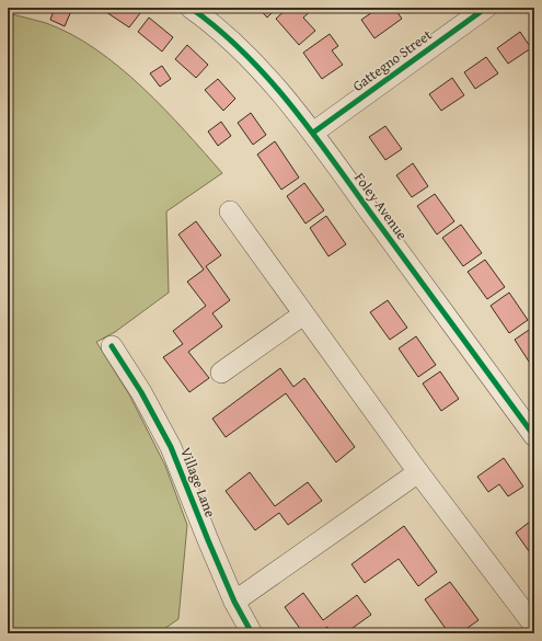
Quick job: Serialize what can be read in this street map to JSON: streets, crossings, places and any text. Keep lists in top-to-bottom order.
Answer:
{
  "streets": {
    "street": ["Gattegno Street", "Foley Avenue", "Village Lane"]
  },
  "crossings": [
    ["Gattegno Street", "Foley Avenue"]
  ]
}
